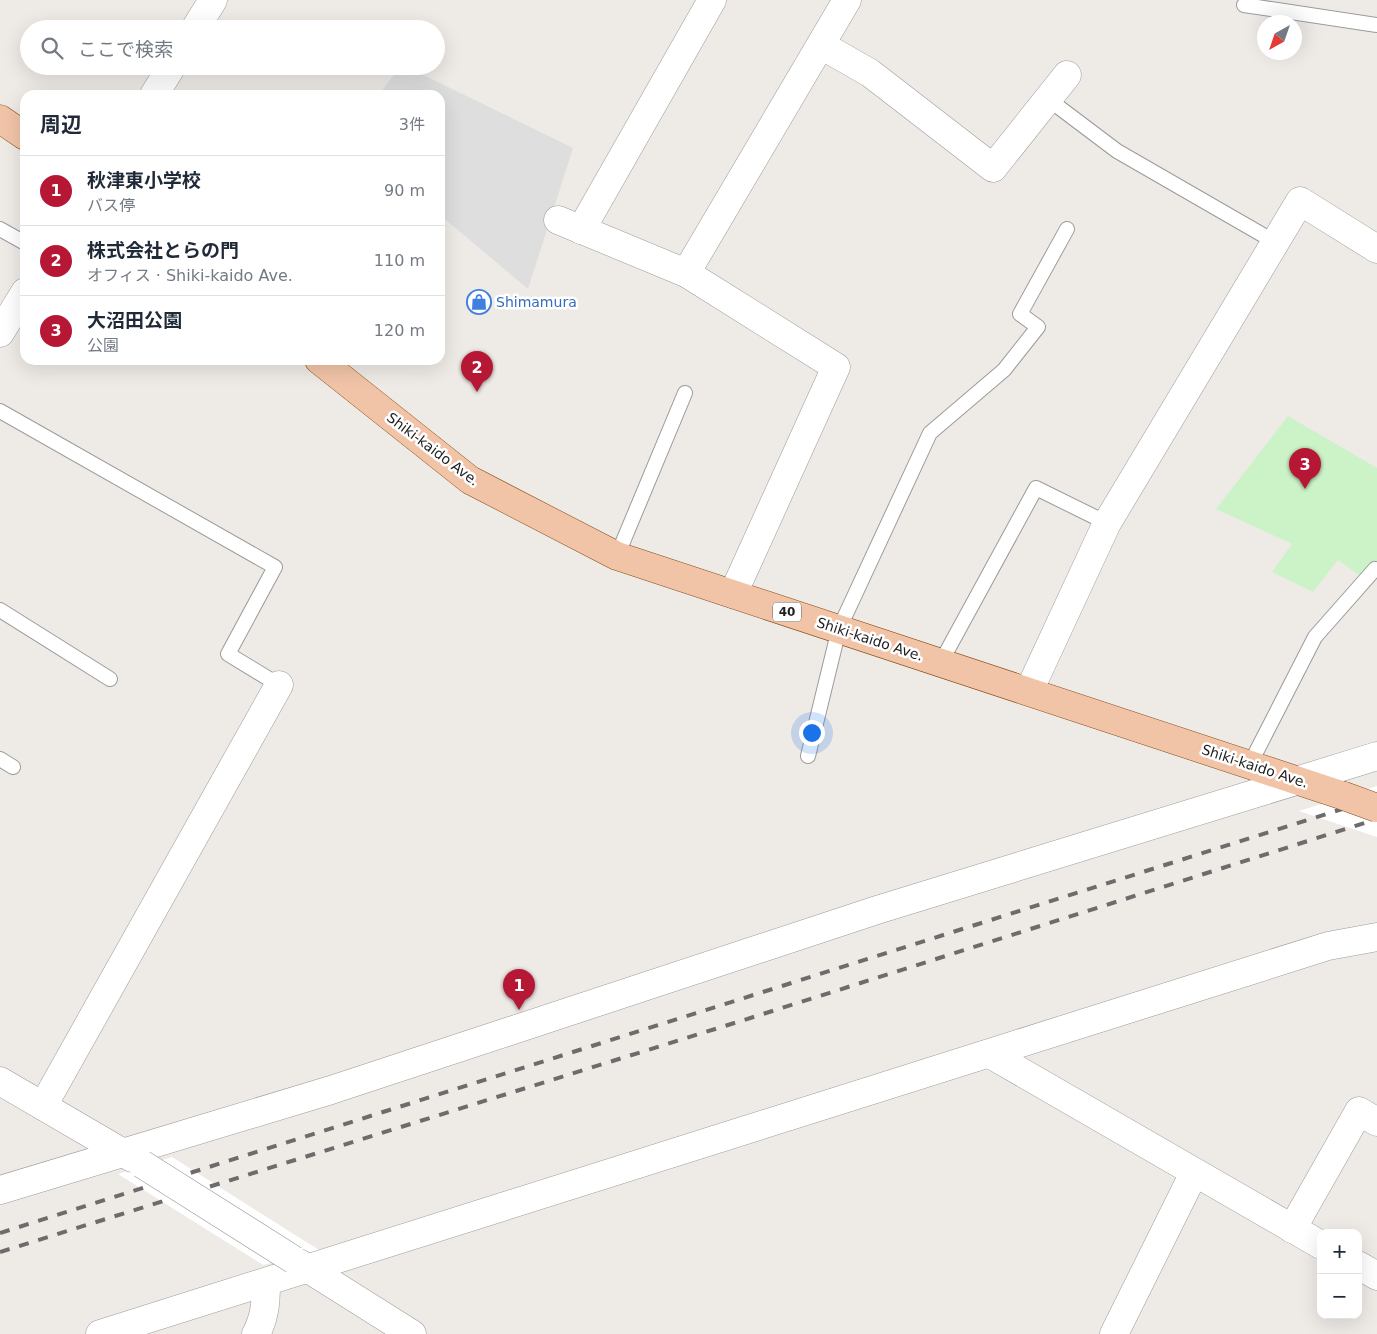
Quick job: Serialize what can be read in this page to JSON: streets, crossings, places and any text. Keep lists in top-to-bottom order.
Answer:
{
  "streets": {
    "main road": ["Shiki-kaido Ave.", "40"]
  },
  "places": {
    "shop": ["Shimamura"]
  },
  "north": "bottom left",
  "page": {
    "search": "ここで検索",
    "heading": ["周辺", "3件"],
    "list": [
      {
        "mark": "1",
        "name": "秋津東小学校",
        "note": "バス停",
        "value": "90 m"
      },
      {
        "mark": "2",
        "name": "株式会社とらの門",
        "note": "オフィス · Shiki-kaido Ave.",
        "value": "110 m"
      },
      {
        "mark": "3",
        "name": "大沼田公園",
        "note": "公園",
        "value": "120 m"
      }
    ],
    "pins": ["2", "3", "1"],
    "map_buttons": ["+", "−"]
  }
}
